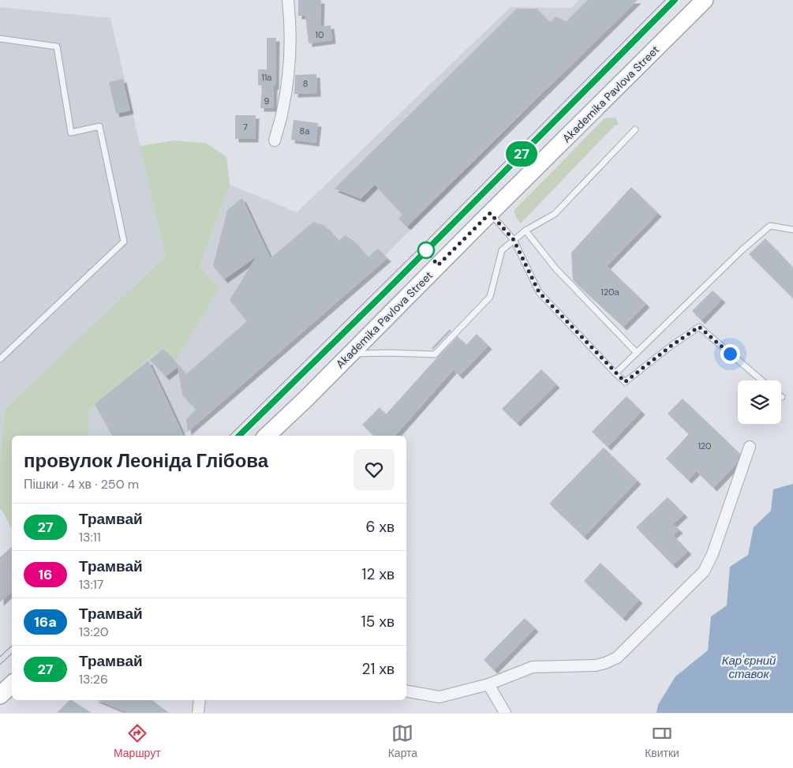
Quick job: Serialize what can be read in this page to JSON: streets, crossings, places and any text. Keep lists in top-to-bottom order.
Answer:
{
  "streets": {
    "main road": ["Akademika Pavlova Street"]
  },
  "water": ["Кар'єрний ставок"],
  "lines": ["tram line 27"],
  "house_numbers": [
    "10",
    "11а",
    "8",
    "9",
    "7",
    "8а",
    "120а",
    "120"
  ],
  "page": {
    "on_map": "27",
    "heading": ["провулок Леоніда Глібова", "Пішки · 4 хв · 250 m"],
    "list": [
      {
        "mark": "27",
        "name": "Трамвай",
        "note": "13:11",
        "value": "6 хв"
      },
      {
        "mark": "16",
        "name": "Трамвай",
        "note": "13:17",
        "value": "12 хв"
      },
      {
        "mark": "16a",
        "name": "Трамвай",
        "note": "13:20",
        "value": "15 хв"
      },
      {
        "mark": "27",
        "name": "Трамвай",
        "note": "13:26",
        "value": "21 хв"
      }
    ],
    "tabs": ["Маршрут", "Карта", "Квитки"]
  }
}
